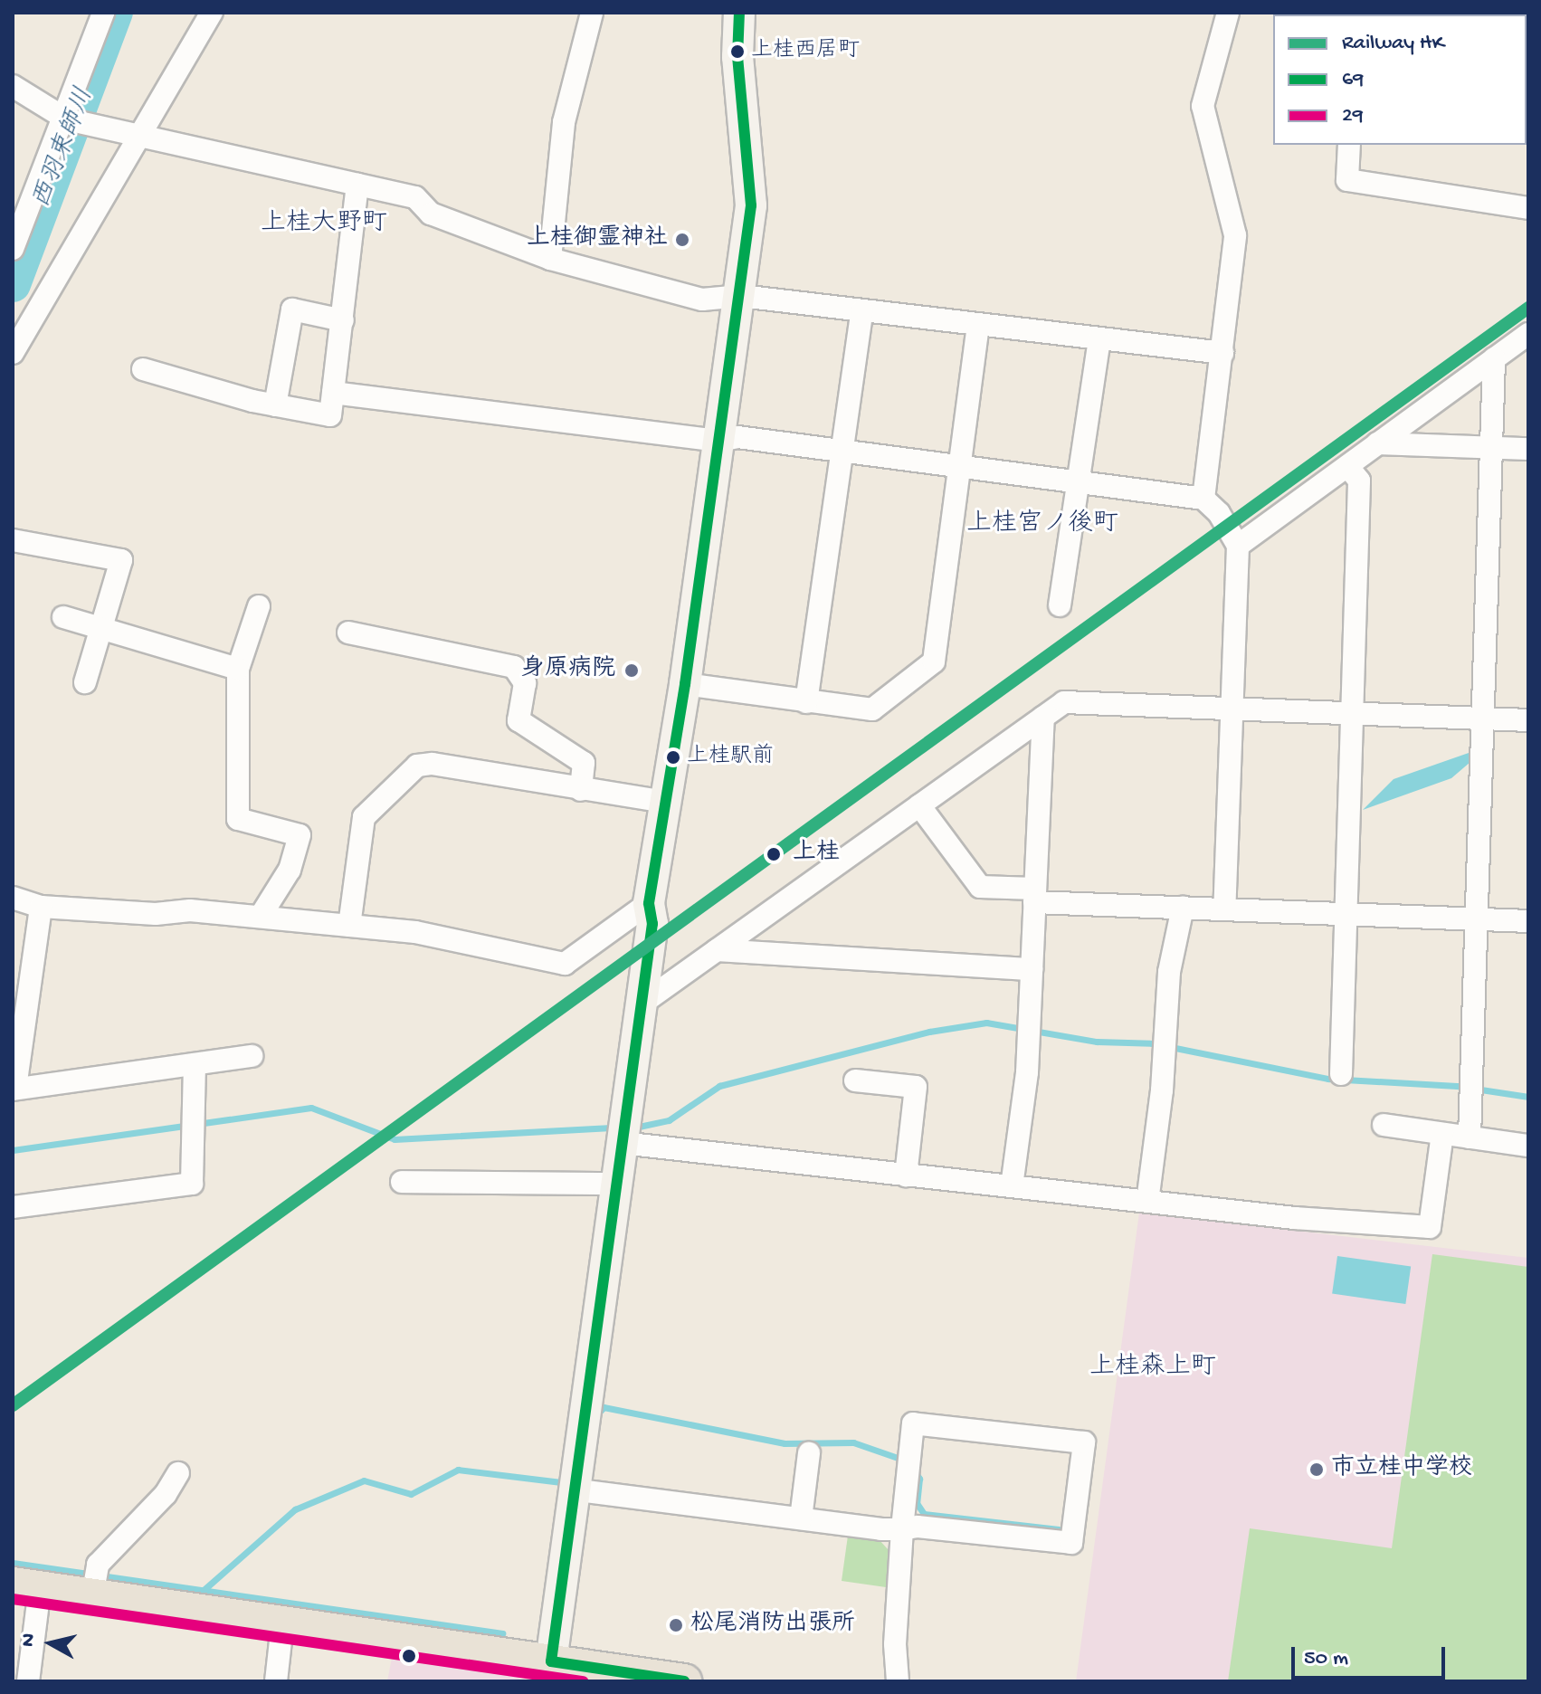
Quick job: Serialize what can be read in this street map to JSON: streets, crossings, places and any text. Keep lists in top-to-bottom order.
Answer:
{
  "districts": ["上桂大野町", "上桂宮ノ後町", "上桂森上町"],
  "water": ["西羽束師川"],
  "places": [
    "上桂西居町",
    "上桂御霊神社",
    "身原病院",
    "上桂駅前",
    "上桂",
    "市立桂中学校",
    "松尾消防出張所"
  ],
  "lines": ["transit line 69", "rail line HK", "transit line 29"],
  "legend": ["Railway HK", "69", "29"],
  "scale_bar": "50 m",
  "north": "left"
}
